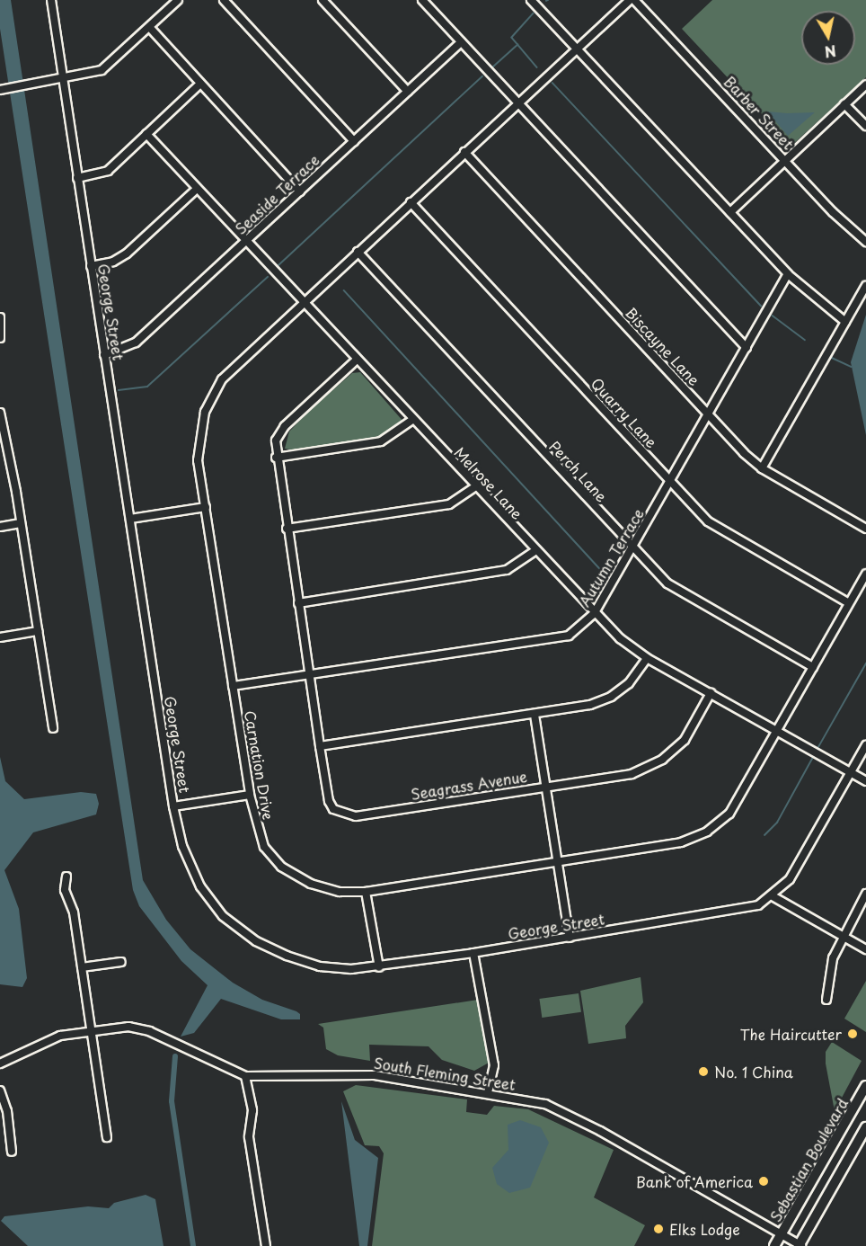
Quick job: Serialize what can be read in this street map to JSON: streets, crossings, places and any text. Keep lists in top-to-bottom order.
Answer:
{
  "streets": {
    "main road": ["Sebastian Boulevard"],
    "street": [
      "Barber Street",
      "Seaside Terrace",
      "George Street",
      "Biscayne Lane",
      "Quarry Lane",
      "Perch Lane",
      "Melrose Lane",
      "Autumn Terrace",
      "Carnation Drive",
      "Seagrass Avenue",
      "South Fleming Street"
    ]
  },
  "crossings": [
    ["Seaside Terrace", "George Street"],
    ["Seaside Terrace", "Melrose Lane"],
    ["Biscayne Lane", "Autumn Terrace"],
    ["Biscayne Lane", "Carnation Drive"],
    ["Quarry Lane", "Autumn Terrace"],
    ["Quarry Lane", "Carnation Drive"],
    ["Perch Lane", "Autumn Terrace"],
    ["Perch Lane", "Carnation Drive"],
    ["Melrose Lane", "Autumn Terrace"],
    ["Melrose Lane", "Carnation Drive"],
    ["Melrose Lane", "Seagrass Avenue"],
    ["Autumn Terrace", "Carnation Drive"],
    ["Autumn Terrace", "Seagrass Avenue"],
    ["South Fleming Street", "Sebastian Boulevard"]
  ],
  "places": [
    "The Haircutter",
    "No. 1 China",
    "Bank of America",
    "Elks Lodge"
  ],
  "north": "bottom"
}
